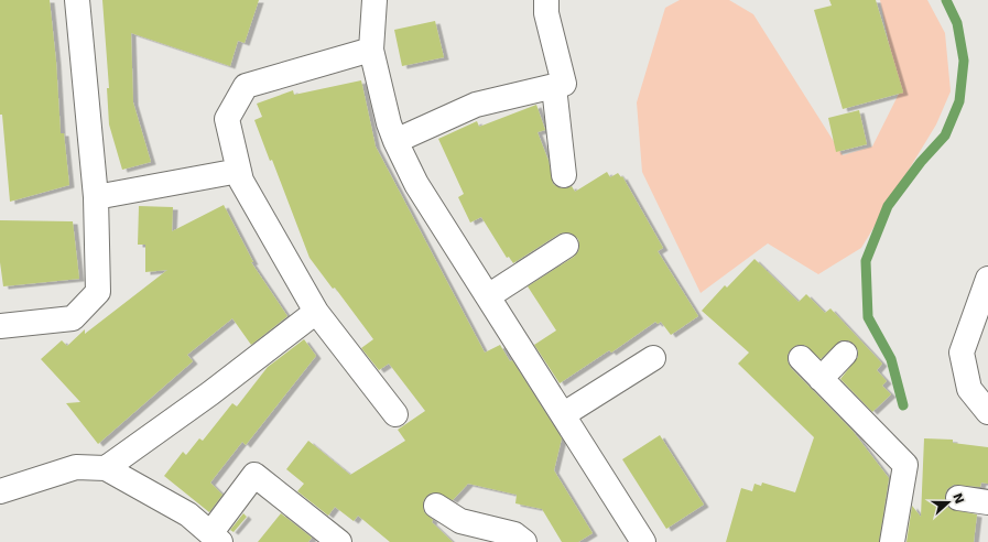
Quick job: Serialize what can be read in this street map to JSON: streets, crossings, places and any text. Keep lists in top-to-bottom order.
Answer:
{
  "north": "right"
}
